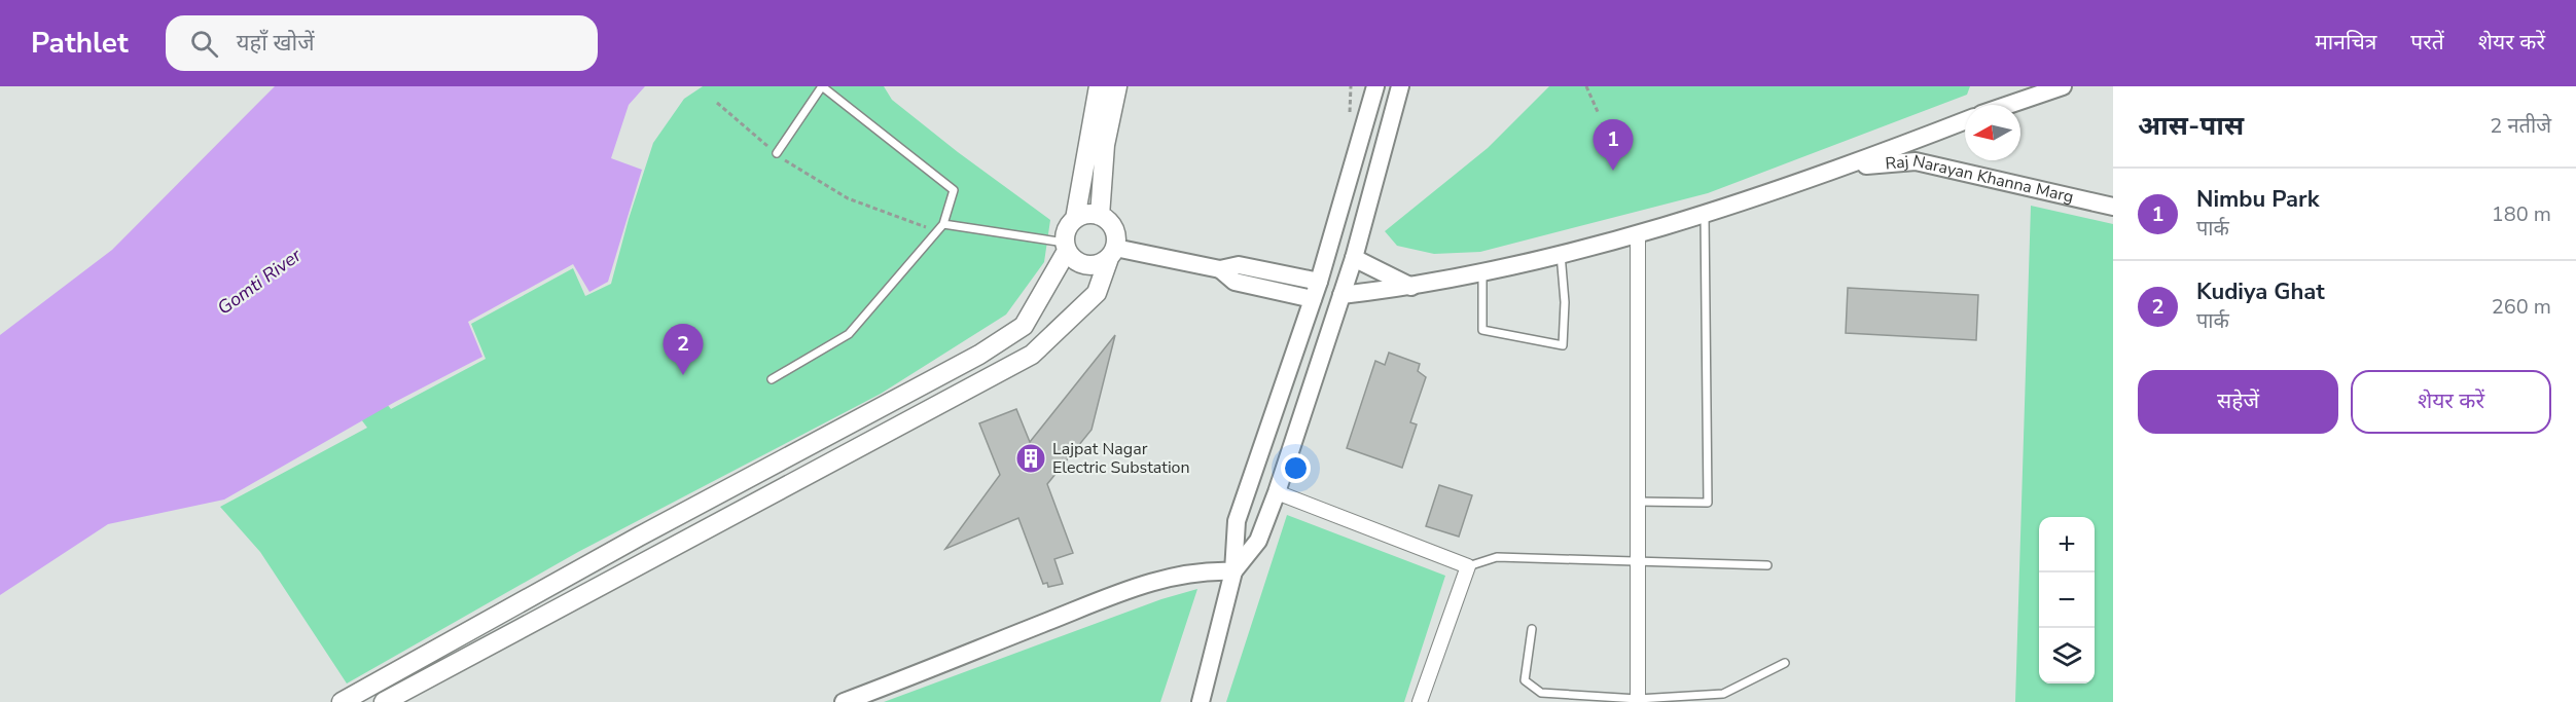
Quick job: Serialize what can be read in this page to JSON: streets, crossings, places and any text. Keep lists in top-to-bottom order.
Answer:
{
  "streets": {
    "street": ["Raj Narayan Khanna Marg"]
  },
  "water": ["Gomti River"],
  "places": {
    "building": ["Lajpat Nagar Electric Substation"]
  },
  "north": "left",
  "page": {
    "header": "Pathlet",
    "search": "यहाँ खोजें",
    "nav": ["मानचित्र", "परतें", "शेयर करें"],
    "heading": ["आस-पास", "2 नतीजे"],
    "pins": ["1", "2"],
    "list": [
      {
        "mark": "1",
        "name": "Nimbu Park",
        "note": "पार्क",
        "value": "180 m"
      },
      {
        "mark": "2",
        "name": "Kudiya Ghat",
        "note": "पार्क",
        "value": "260 m"
      }
    ],
    "buttons": ["सहेजें", "शेयर करें"],
    "map_buttons": ["+", "−"]
  }
}
